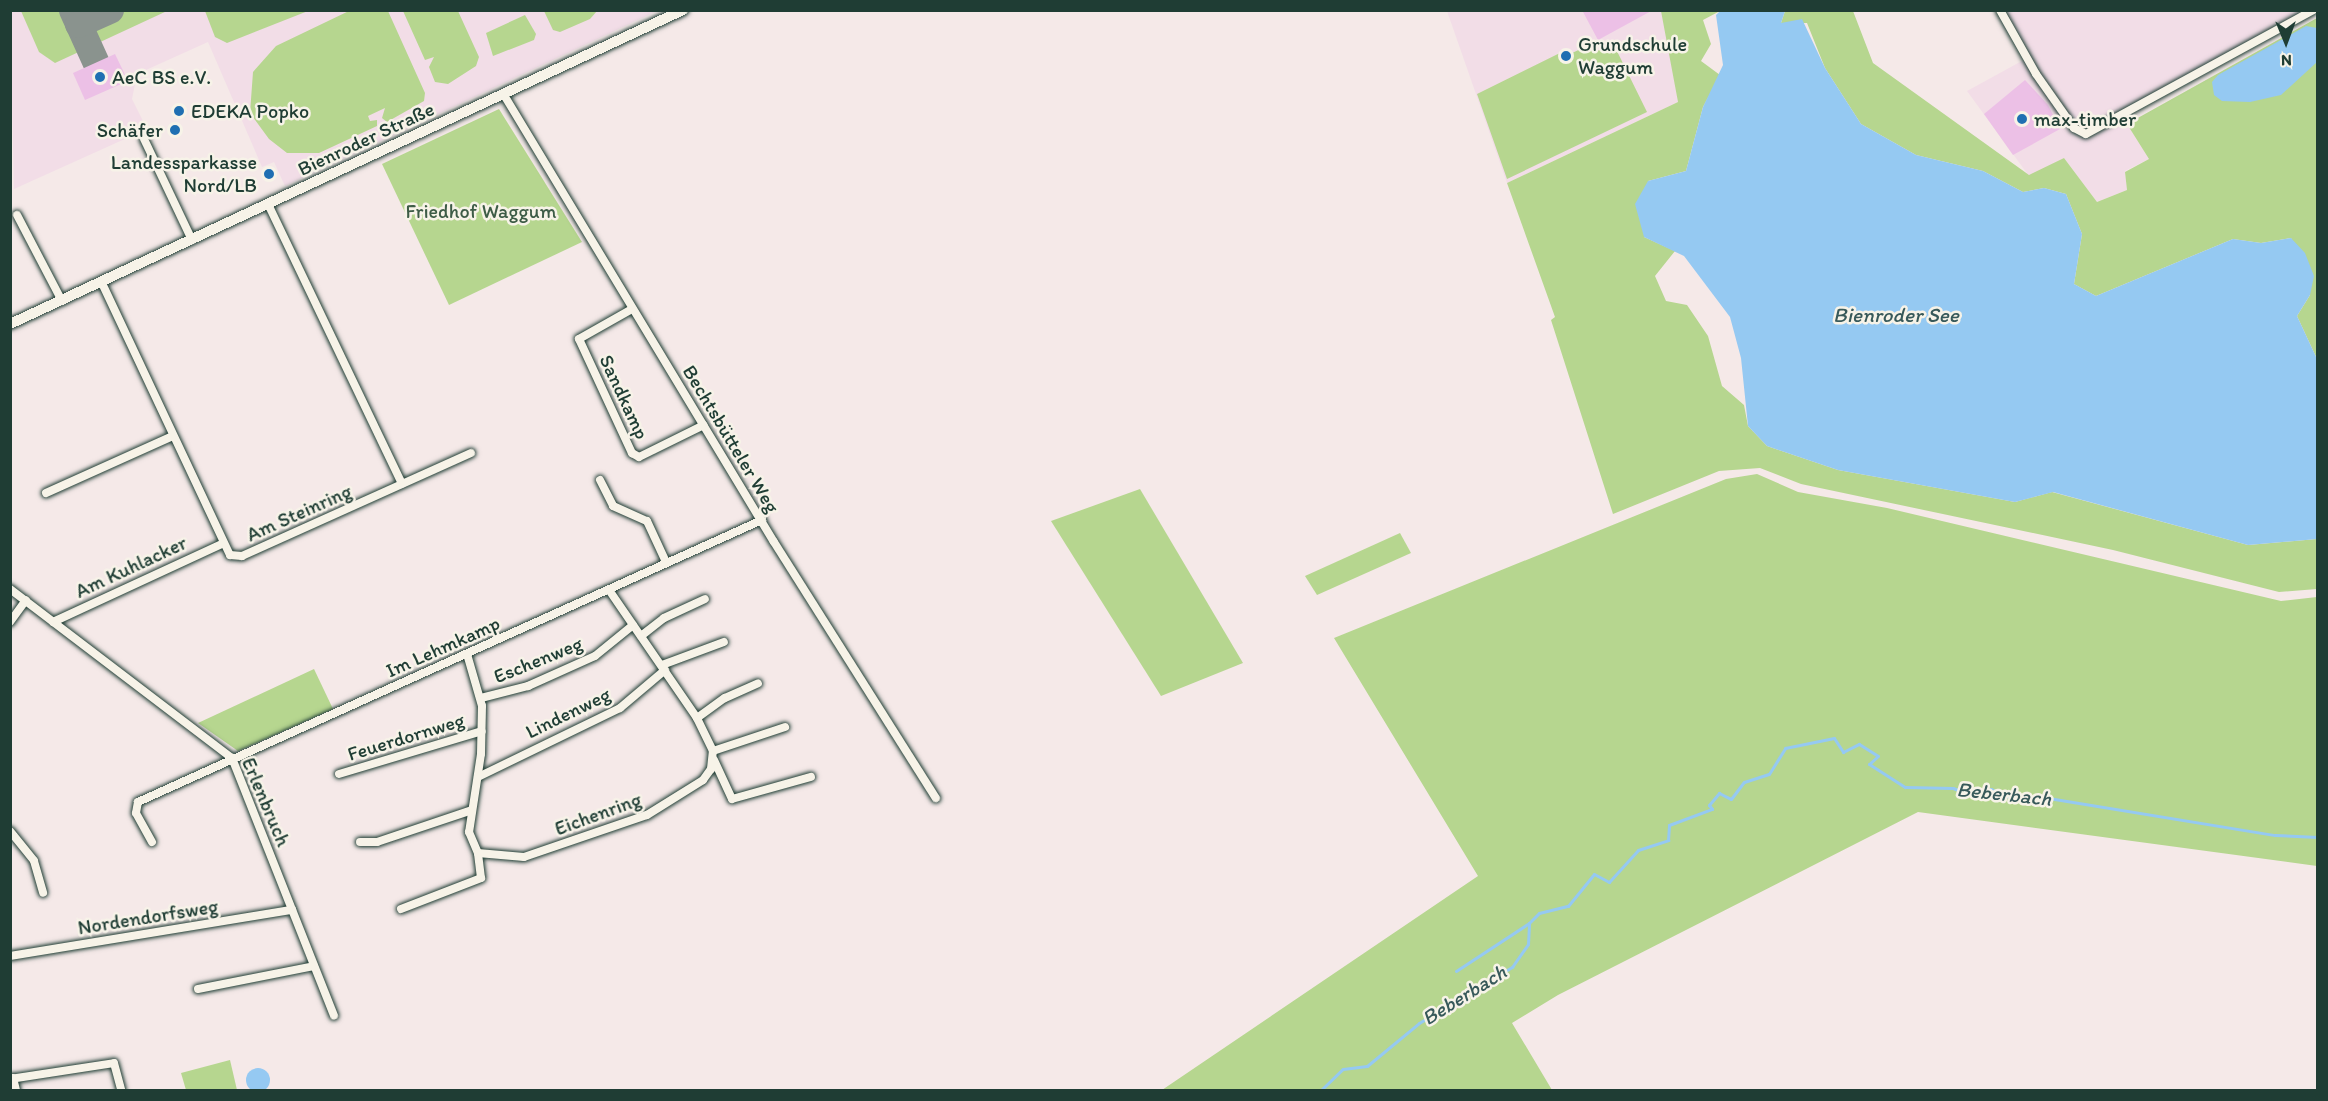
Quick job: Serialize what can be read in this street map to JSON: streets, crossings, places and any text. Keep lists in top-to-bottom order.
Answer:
{
  "streets": {
    "street": [
      "Bienroder Straße",
      "Sandkamp",
      "Bechtsbütteler Weg",
      "Am Steinring",
      "Am Kuhlacker",
      "Im Lehmkamp",
      "Eschenweg",
      "Lindenweg",
      "Feuerdornweg",
      "Erlenbruch",
      "Eichenring",
      "Nordendorfsweg"
    ]
  },
  "crossings": [
    ["Bienroder Straße", "Bechtsbütteler Weg"],
    ["Bienroder Straße", "Am Steinring"],
    ["Sandkamp", "Bechtsbütteler Weg"],
    ["Bechtsbütteler Weg", "Im Lehmkamp"],
    ["Am Steinring", "Am Kuhlacker"],
    ["Am Kuhlacker", "Erlenbruch"],
    ["Im Lehmkamp", "Erlenbruch"],
    ["Erlenbruch", "Nordendorfsweg"]
  ],
  "water": ["Bienroder See", "Beberbach"],
  "parks": ["Friedhof Waggum"],
  "places": [
    "Grundschule Waggum",
    "AeC BS e.V.",
    "EDEKA Popko",
    "max-timber",
    "Schäfer",
    "Landessparkasse Nord/LB"
  ],
  "north": "bottom"
}
